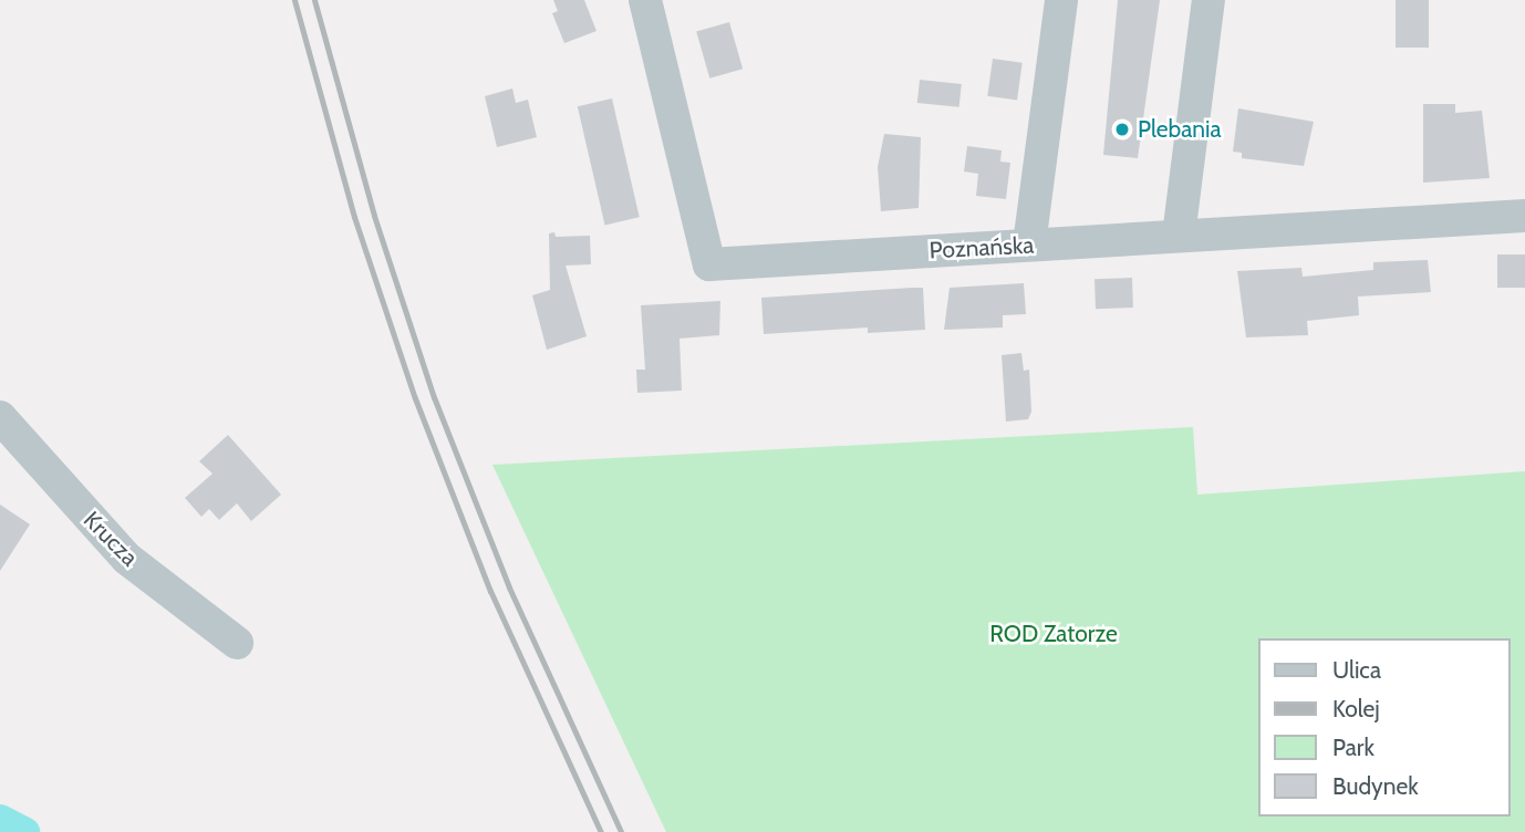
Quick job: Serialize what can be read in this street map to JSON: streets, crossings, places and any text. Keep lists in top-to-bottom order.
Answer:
{
  "streets": {
    "street": ["Poznańska", "Krucza"]
  },
  "parks": ["ROD Zatorze"],
  "places": ["Plebania"],
  "legend": [
    "Ulica",
    "Kolej",
    "Park",
    "Budynek"
  ]
}
